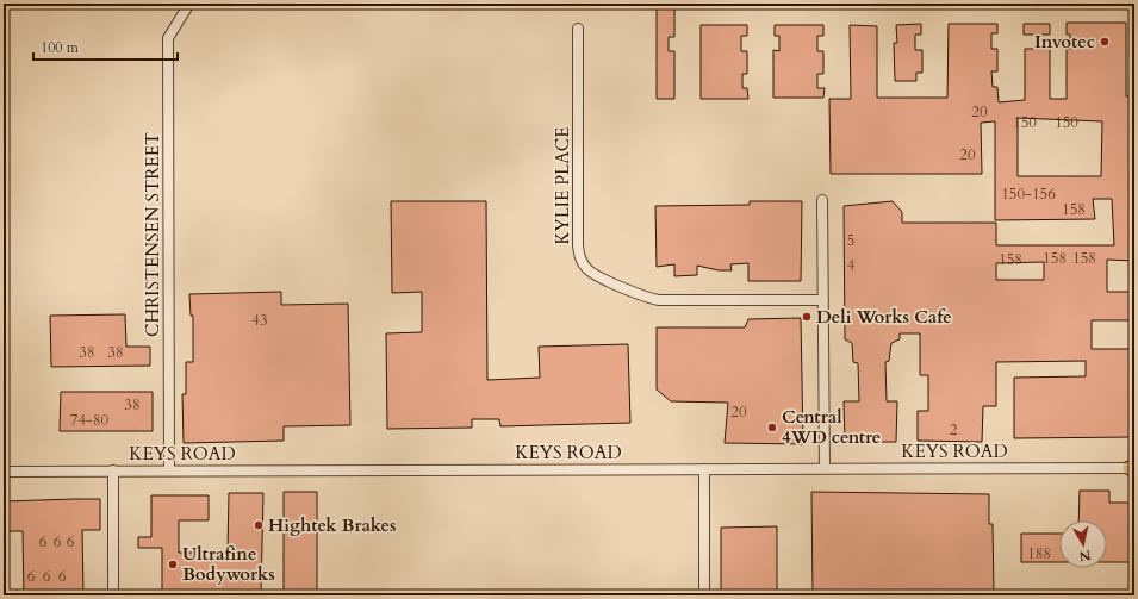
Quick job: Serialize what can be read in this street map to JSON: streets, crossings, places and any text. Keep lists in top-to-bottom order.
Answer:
{
  "streets": {
    "street": ["KYLIE PLACE", "CHRISTENSEN STREET", "KEYS ROAD"]
  },
  "crossings": [
    ["CHRISTENSEN STREET", "KEYS ROAD"]
  ],
  "places": [
    "Invotec",
    "Deli Works Cafe",
    "Central 4WD centre",
    "Hightek Brakes",
    "Ultrafine Bodyworks"
  ],
  "house_numbers": [
    "20",
    "150",
    "150",
    "20",
    "150-156",
    "158",
    "5",
    "158",
    "158",
    "158",
    "4",
    "43",
    "38",
    "38",
    "38",
    "20",
    "74-80",
    "2",
    "6",
    "6",
    "6",
    "188",
    "6",
    "6",
    "6"
  ],
  "scale_bar": "100 m",
  "north": "bottom"
}
